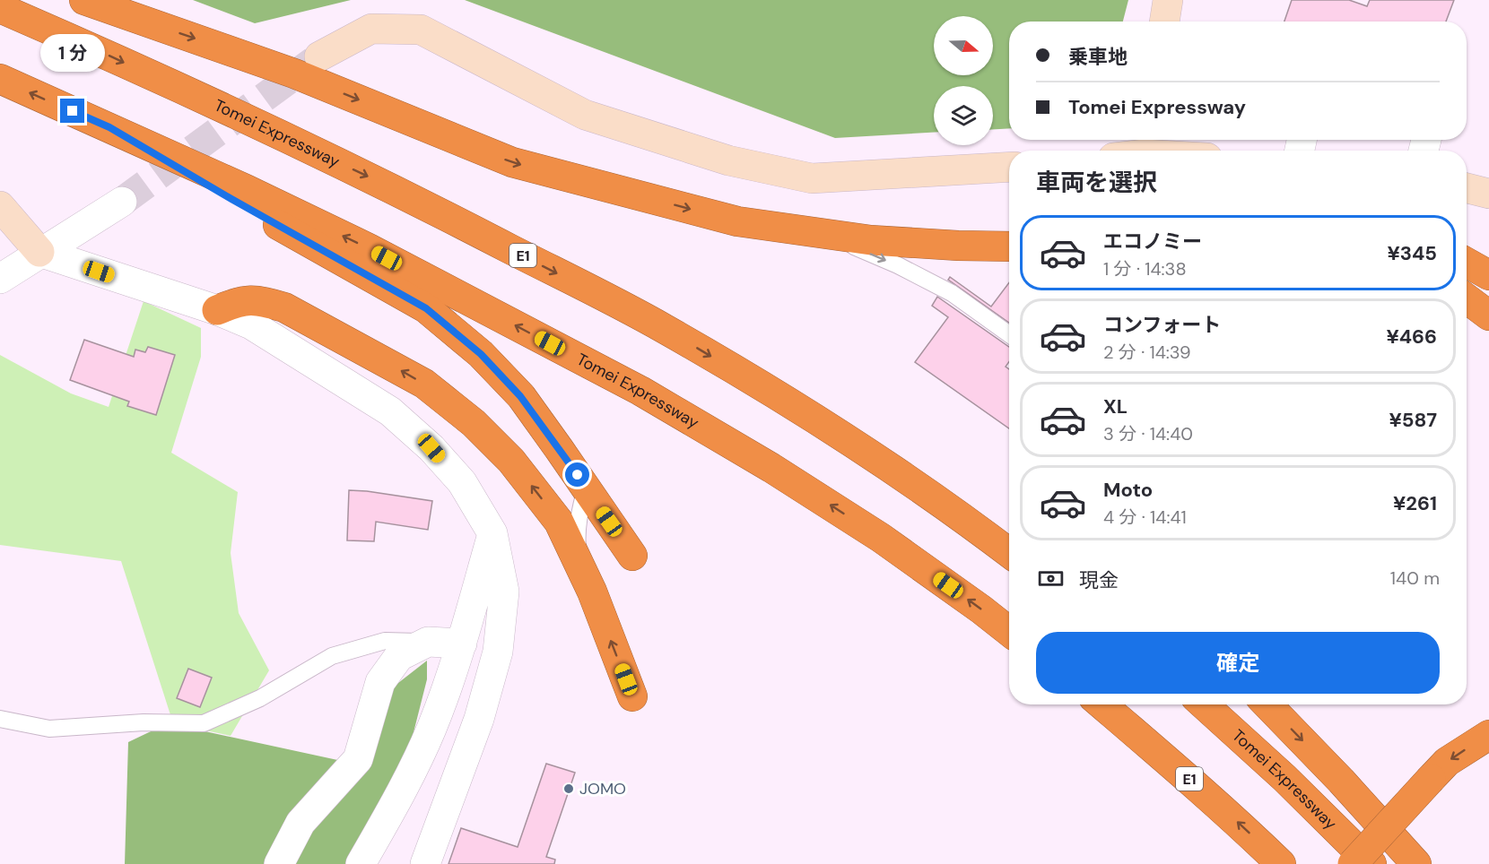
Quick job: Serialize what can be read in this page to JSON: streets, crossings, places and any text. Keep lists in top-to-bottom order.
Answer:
{
  "streets": {
    "highway": ["Tomei Expressway", "E1"]
  },
  "places": ["JOMO"],
  "north": "right",
  "page": {
    "banner": ["乗車地", "Tomei Expressway"],
    "bubble": "1 分",
    "heading": "車両を選択",
    "list": [
      {
        "name": "エコノミー",
        "note": "1 分 · 14:38",
        "value": "¥345"
      },
      {
        "name": "コンフォート",
        "note": "2 分 · 14:39",
        "value": "¥466"
      },
      {
        "name": "XL",
        "note": "3 分 · 14:40",
        "value": "¥587"
      },
      {
        "name": "Moto",
        "note": "4 分 · 14:41",
        "value": "¥261"
      }
    ],
    "pay": ["現金", "140 m"],
    "buttons": "確定"
  }
}
